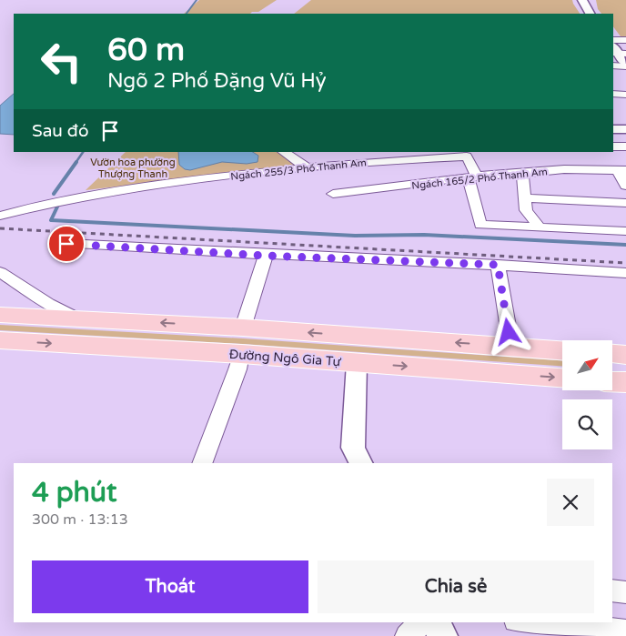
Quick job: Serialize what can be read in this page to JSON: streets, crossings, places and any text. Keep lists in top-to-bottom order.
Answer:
{
  "streets": {
    "main road": ["Đường Ngô Gia Tự"],
    "street": ["Ngách 255/3 Phố Thanh Am", "Ngách 165/2 Phố Thanh Am"]
  },
  "crossings": [
    ["Ngách 255/3 Phố Thanh Am", "Ngách 165/2 Phố Thanh Am"]
  ],
  "parks": ["Vườn hoa phường Thượng Thanh"],
  "north": "top right",
  "page": {
    "turn": ["60 m", "Ngõ 2 Phố Đặng Vũ Hỷ"],
    "then": "Sau đó",
    "heading": ["4 phút", "300 m · 13:13"],
    "buttons": ["Thoát", "Chia sẻ"]
  }
}
